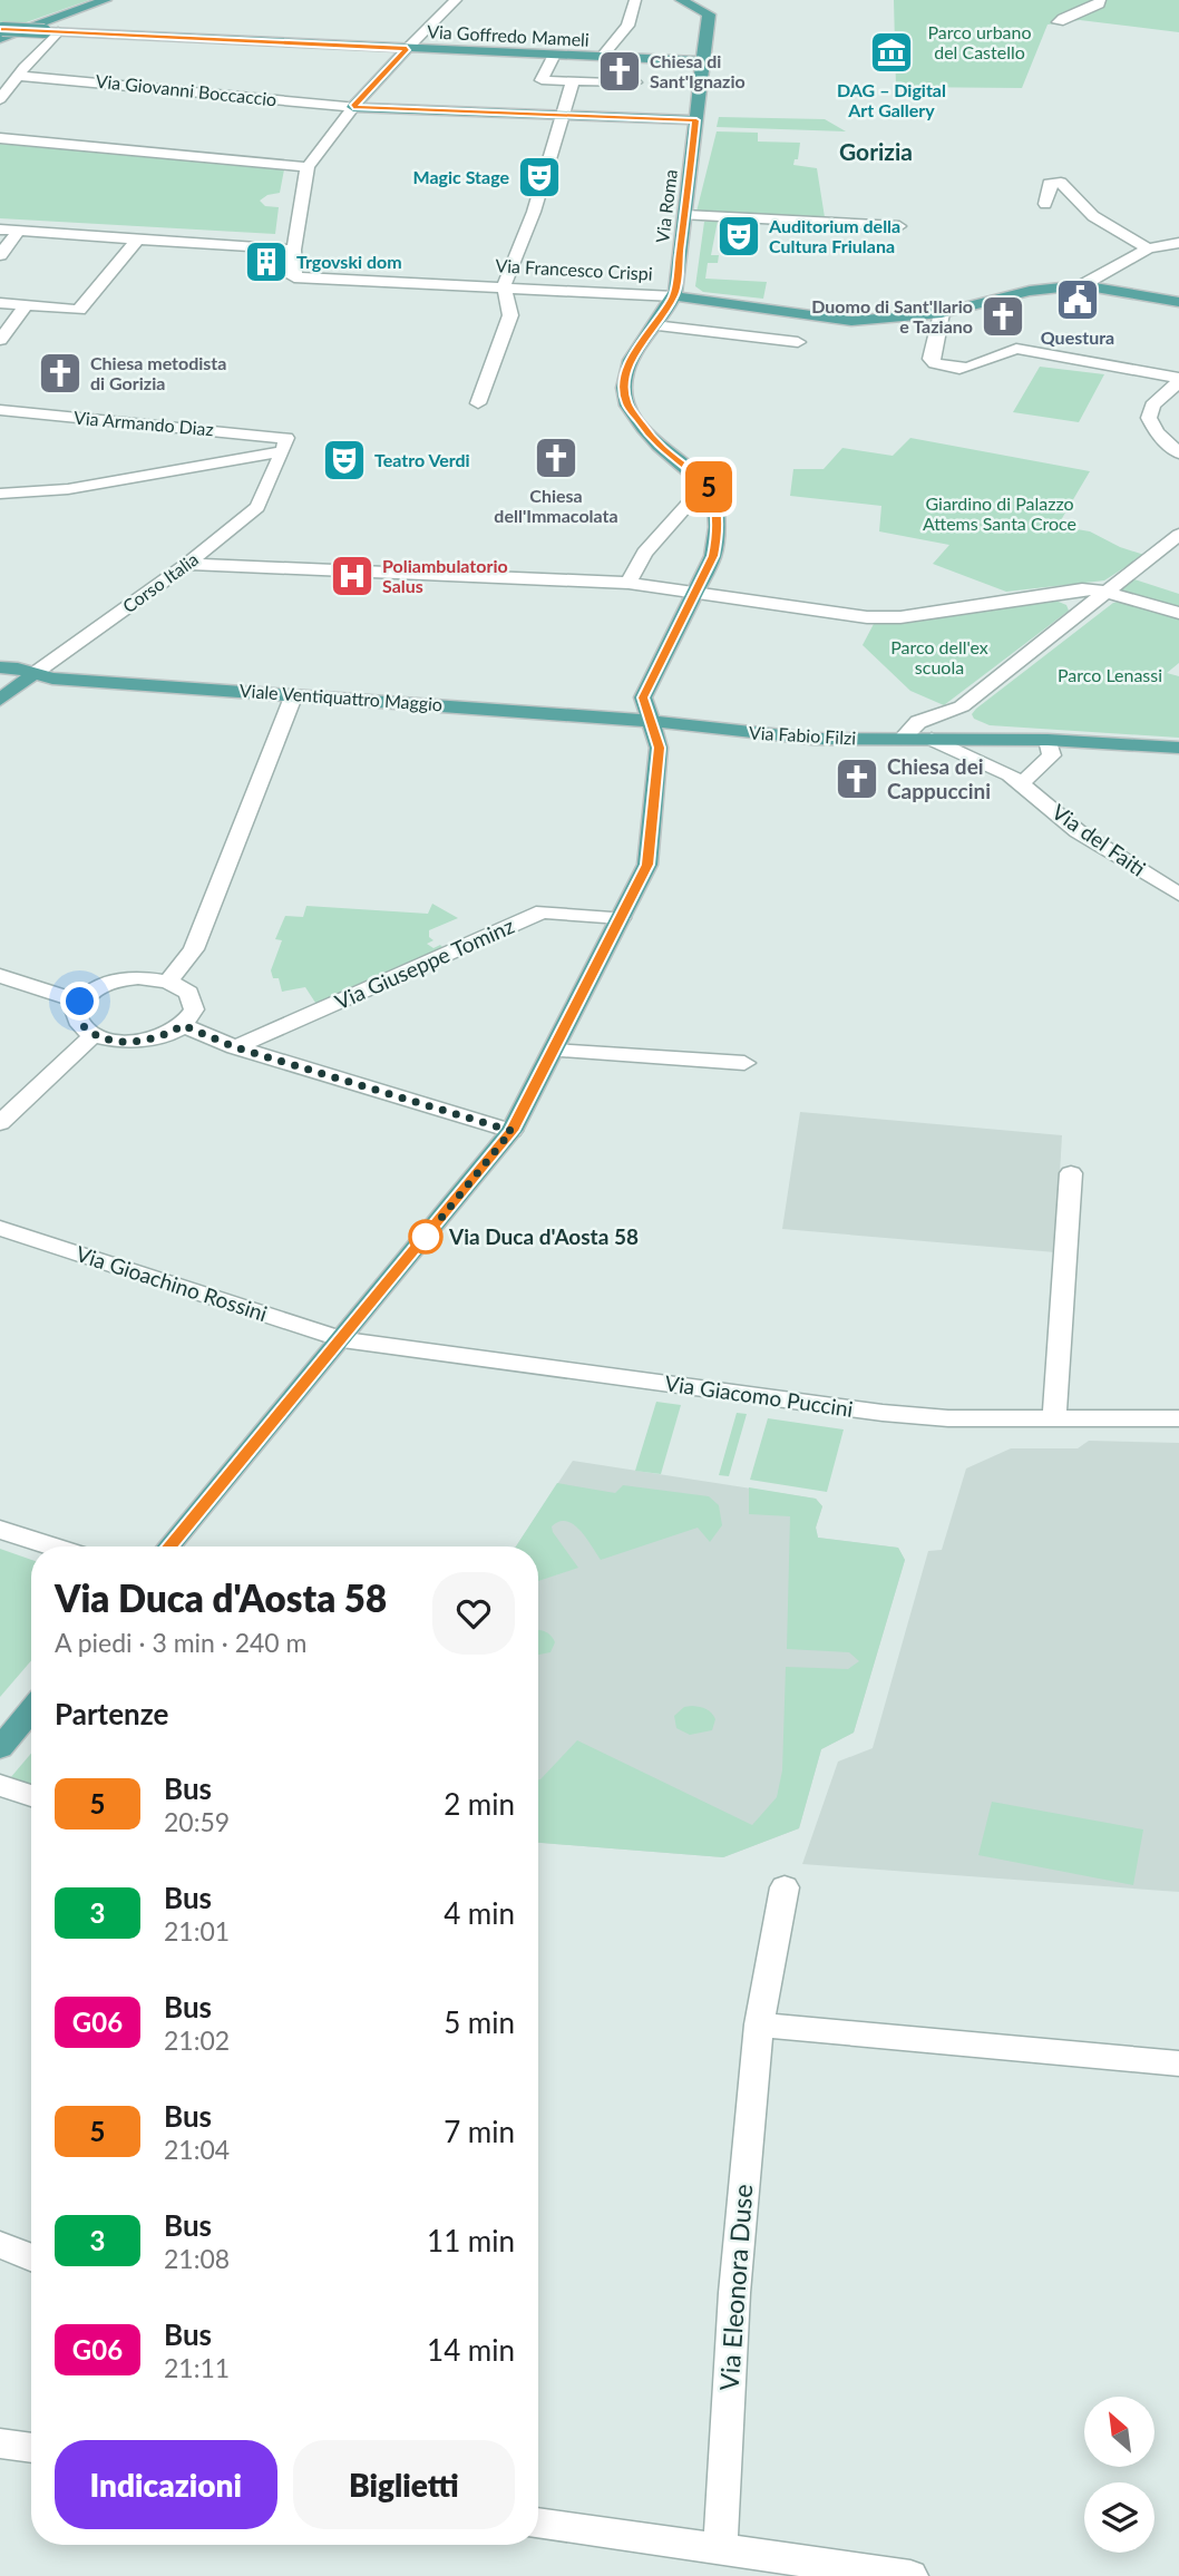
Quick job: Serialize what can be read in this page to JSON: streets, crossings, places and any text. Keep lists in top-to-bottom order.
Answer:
{
  "streets": {
    "main road": [
      "Via Goffredo Mameli",
      "Via Roma",
      "Via Francesco Crispi",
      "Corso Italia",
      "Viale Ventiquattro Maggio",
      "Via Fabio Filzi"
    ],
    "street": [
      "Via Giovanni Boccaccio",
      "Via Armando Diaz",
      "Via del Faiti",
      "Via Giuseppe Tominz",
      "Via Gioachino Rossini",
      "Via Giacomo Puccini",
      "Via Eleonora Duse"
    ]
  },
  "crossings": [
    ["Via Goffredo Mameli", "Via Roma"],
    ["Via Roma", "Via Francesco Crispi"],
    ["Via Armando Diaz", "Corso Italia"],
    ["Corso Italia", "Viale Ventiquattro Maggio"],
    ["Viale Ventiquattro Maggio", "Via Fabio Filzi"],
    ["Via Gioachino Rossini", "Via Giacomo Puccini"]
  ],
  "districts": ["Gorizia"],
  "parks": [
    "Parco urbano del Castello",
    "Giardino di Palazzo Attems Santa Croce",
    "Parco dell'ex scuola",
    "Parco Lenassi"
  ],
  "places": {
    "museum": ["DAG – Digital Art Gallery"],
    "church": [
      "Chiesa di Sant'Ignazio",
      "Duomo di Sant'Ilario e Taziano",
      "Chiesa metodista di Gorizia",
      "Chiesa dell'Immacolata",
      "Chiesa dei Cappuccini"
    ],
    "theatre": ["Magic Stage", "Auditorium della Cultura Friulana", "Teatro Verdi"],
    "building": ["Trgovski dom"],
    "public building": ["Questura"],
    "hospital": ["Poliambulatorio Salus"],
    "other": ["Via Duca d'Aosta 58"]
  },
  "lines": ["bus line 5"],
  "north": "top left",
  "page": {
    "on_map": "5",
    "heading": [
      ["Via Duca d'Aosta 58", "A piedi · 3 min · 240 m"],
      "Partenze"
    ],
    "list": [
      {
        "mark": "5",
        "name": "Bus",
        "note": "20:59",
        "value": "2 min"
      },
      {
        "mark": "3",
        "name": "Bus",
        "note": "21:01",
        "value": "4 min"
      },
      {
        "mark": "G06",
        "name": "Bus",
        "note": "21:02",
        "value": "5 min"
      },
      {
        "mark": "5",
        "name": "Bus",
        "note": "21:04",
        "value": "7 min"
      },
      {
        "mark": "3",
        "name": "Bus",
        "note": "21:08",
        "value": "11 min"
      },
      {
        "mark": "G06",
        "name": "Bus",
        "note": "21:11",
        "value": "14 min"
      }
    ],
    "buttons": ["Indicazioni", "Biglietti"]
  }
}
